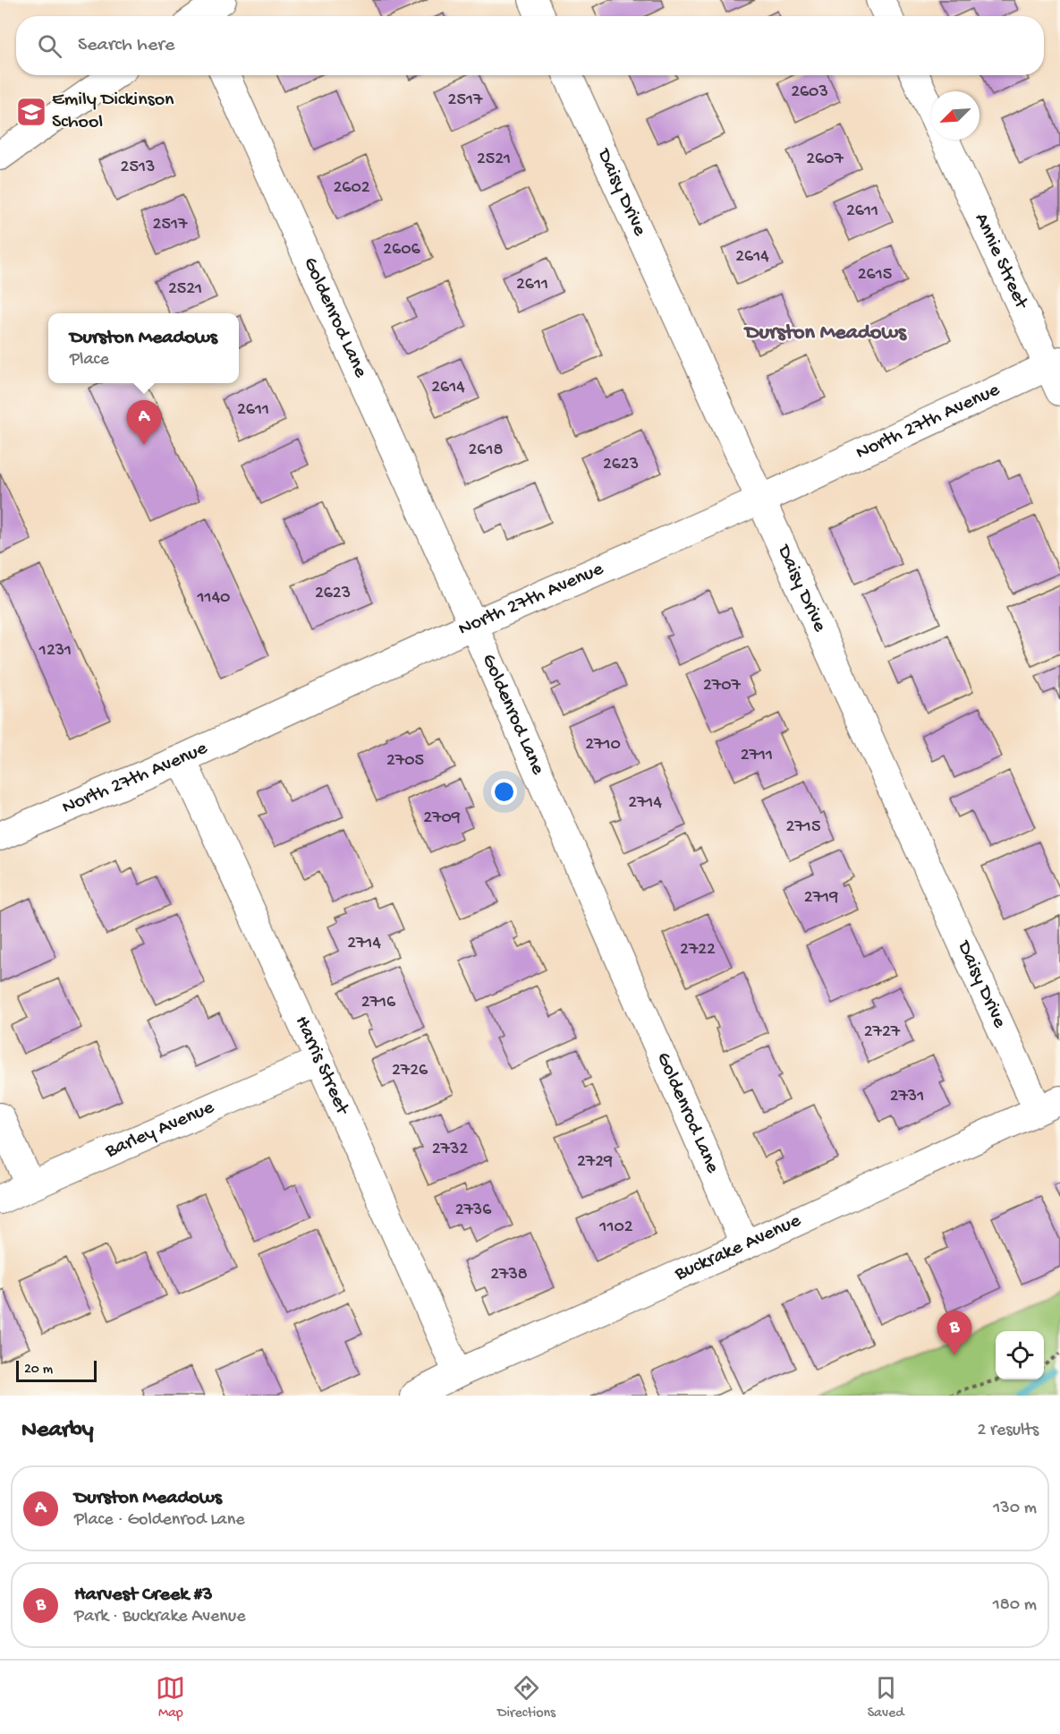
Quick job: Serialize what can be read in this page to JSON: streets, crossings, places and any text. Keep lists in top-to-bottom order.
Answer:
{
  "streets": {
    "street": [
      "Daisy Drive",
      "Annie Street",
      "Goldenrod Lane",
      "North 27th Avenue",
      "Harris Street",
      "Barley Avenue",
      "Buckrake Avenue"
    ]
  },
  "crossings": [
    ["Daisy Drive", "North 27th Avenue"],
    ["Daisy Drive", "Buckrake Avenue"],
    ["Annie Street", "North 27th Avenue"],
    ["Goldenrod Lane", "North 27th Avenue"],
    ["Goldenrod Lane", "Buckrake Avenue"],
    ["North 27th Avenue", "Harris Street"],
    ["Harris Street", "Barley Avenue"],
    ["Harris Street", "Buckrake Avenue"]
  ],
  "districts": ["Durston Meadows"],
  "places": {
    "school or university": ["Emily Dickinson School"]
  },
  "house_numbers": [
    "2603",
    "2517",
    "2521",
    "2607",
    "2513",
    "2602",
    "2611",
    "2517",
    "2606",
    "2614",
    "2615",
    "2611",
    "2521",
    "2614",
    "2611",
    "2618",
    "2623",
    "2623",
    "1140",
    "1231",
    "2707",
    "2710",
    "2711",
    "2705",
    "2714",
    "2709",
    "2715",
    "2719",
    "2714",
    "2722",
    "2716",
    "2727",
    "2726",
    "2731",
    "2732",
    "2729",
    "2736",
    "1102",
    "2738"
  ],
  "scale_bar": "20 m",
  "north": "bottom left",
  "page": {
    "search": "Search here",
    "popup": ["Durston Meadows", "Place"],
    "pins": ["A", "B"],
    "scale": "20 m",
    "heading": ["Nearby", "2 results"],
    "list": [
      {
        "mark": "A",
        "name": "Durston Meadows",
        "note": "Place · Goldenrod Lane",
        "value": "130 m"
      },
      {
        "mark": "B",
        "name": "Harvest Creek #3",
        "note": "Park · Buckrake Avenue",
        "value": "180 m"
      }
    ],
    "nav": ["Map", "Directions", "Saved"]
  }
}
